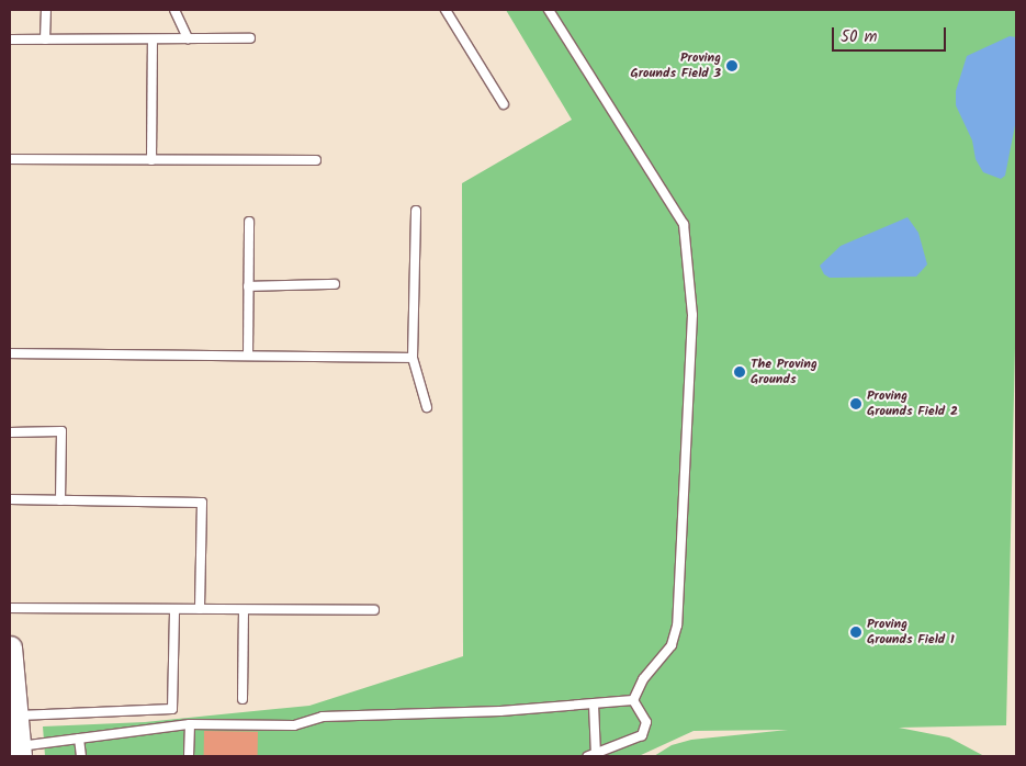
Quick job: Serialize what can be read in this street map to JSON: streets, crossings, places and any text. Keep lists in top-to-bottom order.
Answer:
{
  "places": [
    "Proving Grounds Field 3",
    "The Proving Grounds",
    "Proving Grounds Field 2",
    "Proving Grounds Field 1"
  ],
  "scale_bar": "50 m"
}
